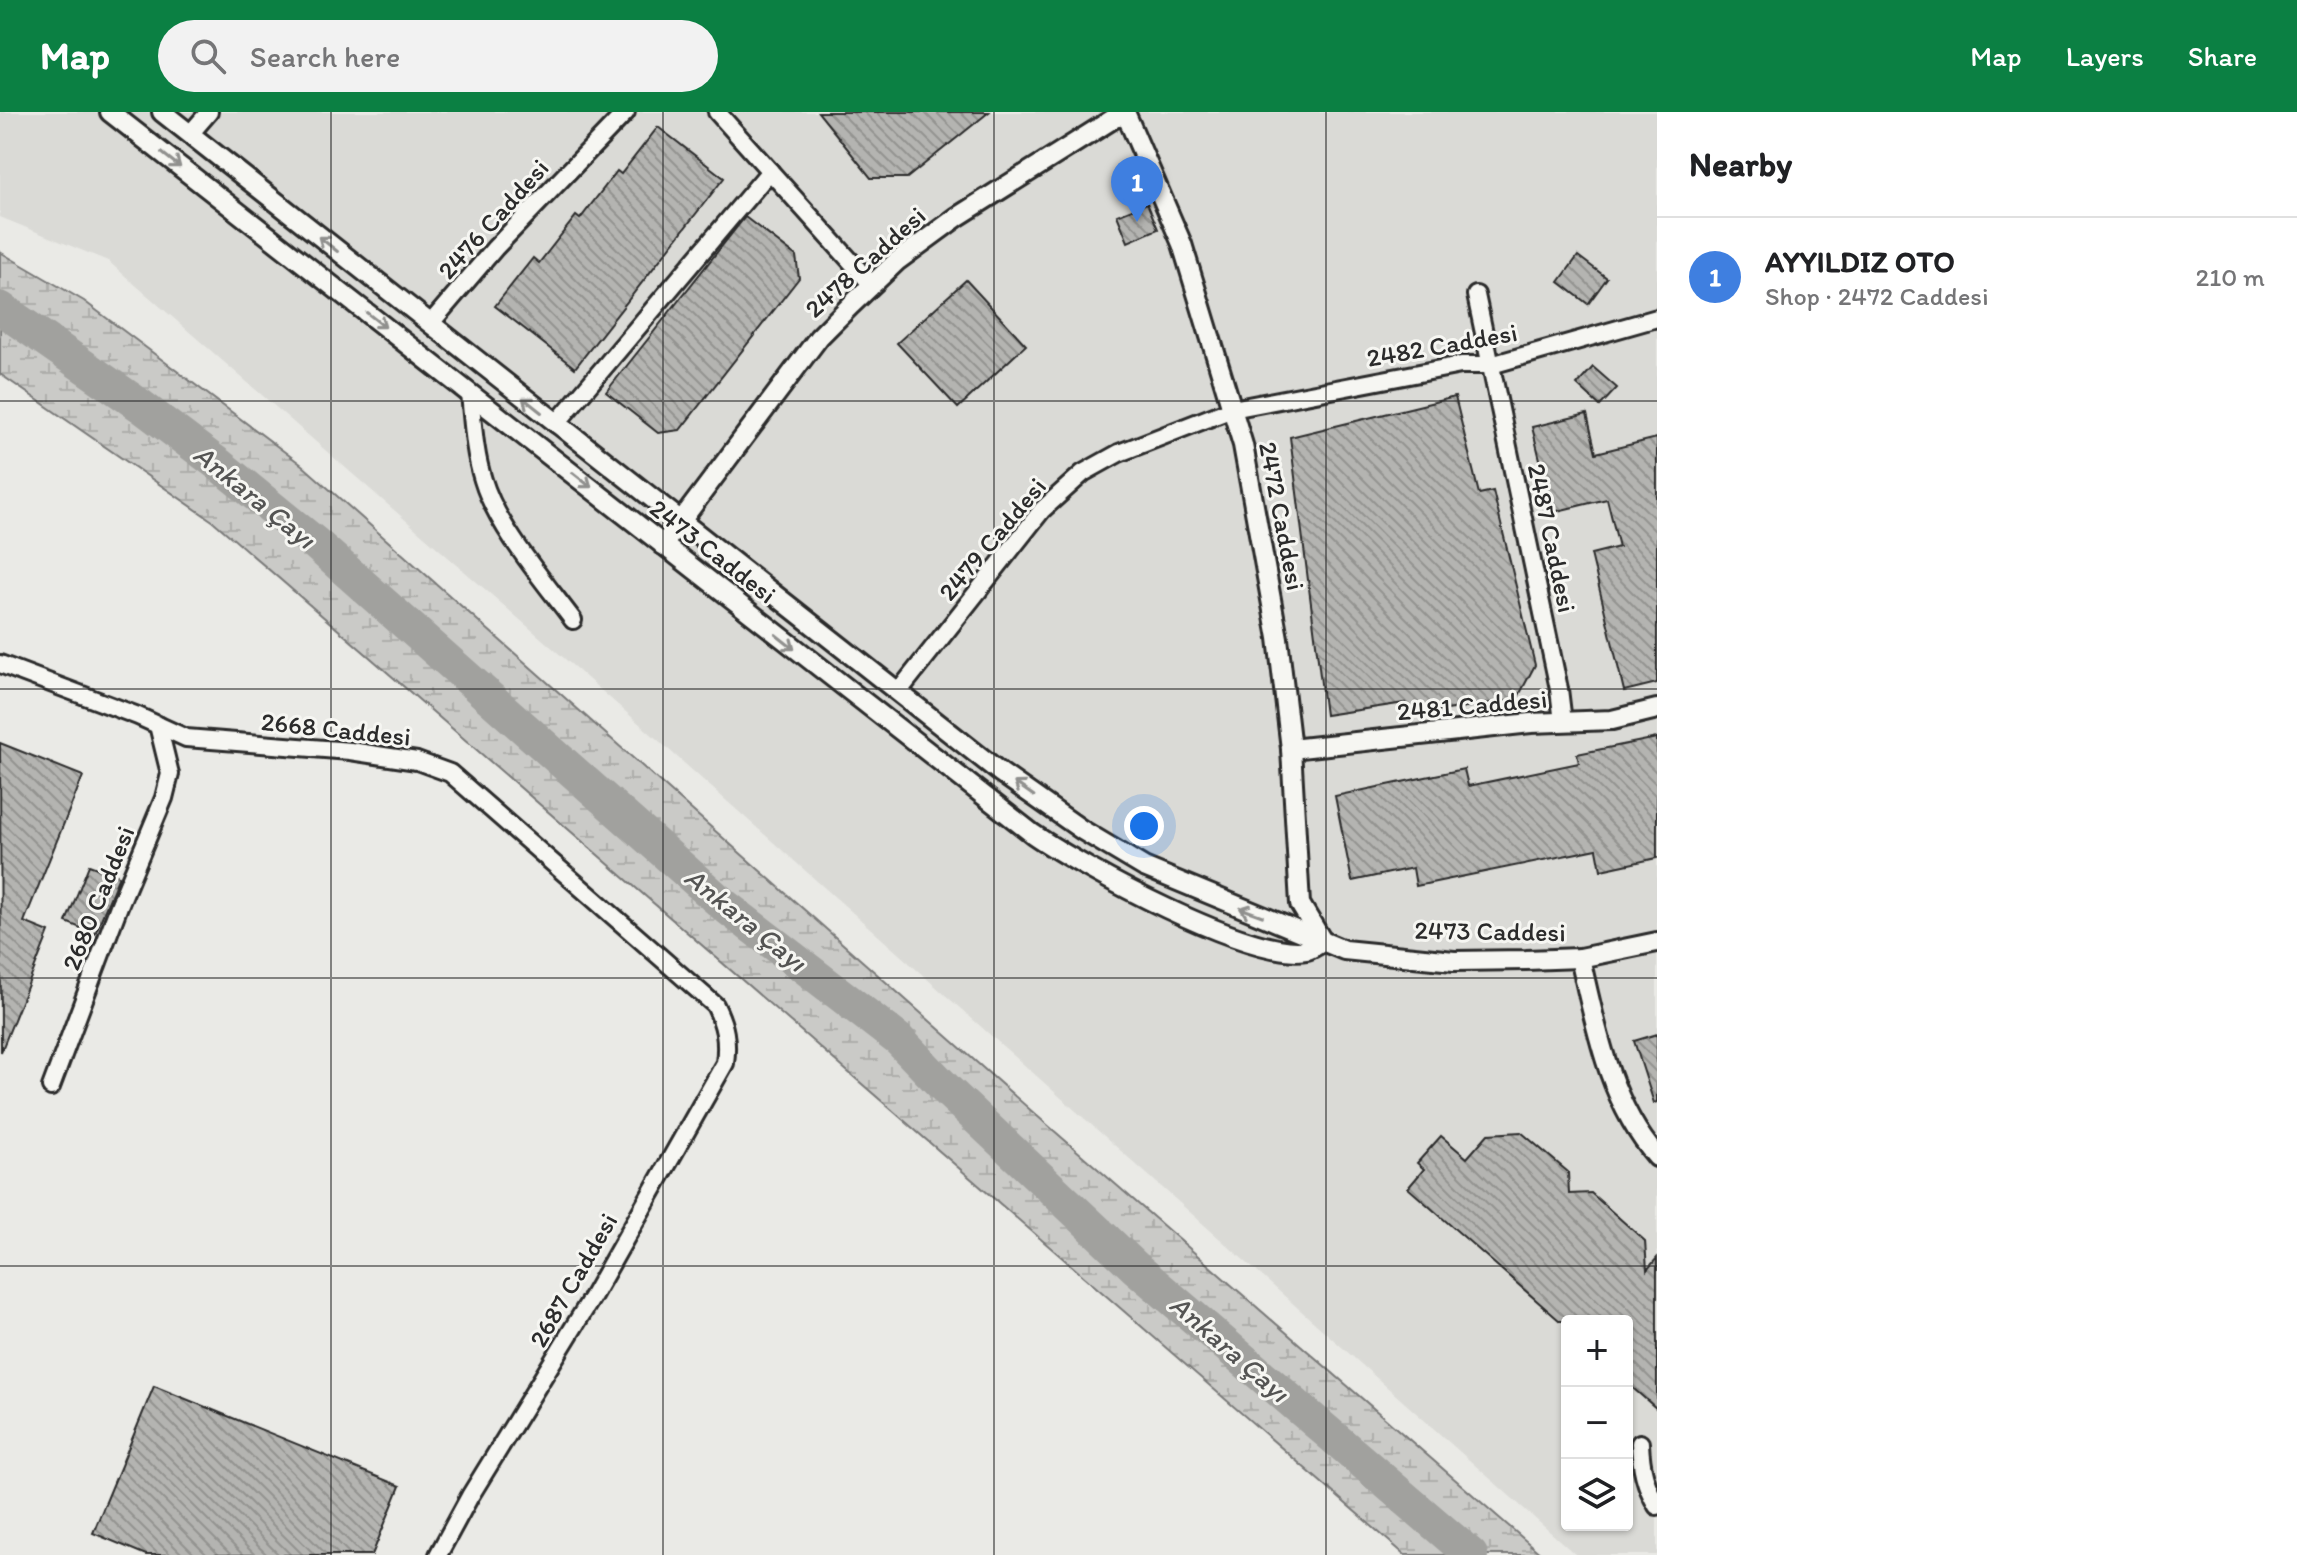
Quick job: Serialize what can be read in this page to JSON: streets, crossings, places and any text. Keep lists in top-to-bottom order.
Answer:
{
  "streets": {
    "street": [
      "2476 Caddesi",
      "2478 Caddesi",
      "2482 Caddesi",
      "2472 Caddesi",
      "2487 Caddesi",
      "2479 Caddesi",
      "2473 Caddesi",
      "2481 Caddesi",
      "2668 Caddesi",
      "2680 Caddesi",
      "2687 Caddesi"
    ]
  },
  "crossings": [
    ["2476 Caddesi", "2473 Caddesi"],
    ["2478 Caddesi", "2472 Caddesi"],
    ["2478 Caddesi", "2473 Caddesi"],
    ["2482 Caddesi", "2472 Caddesi"],
    ["2482 Caddesi", "2487 Caddesi"],
    ["2482 Caddesi", "2479 Caddesi"],
    ["2472 Caddesi", "2479 Caddesi"],
    ["2472 Caddesi", "2473 Caddesi"],
    ["2472 Caddesi", "2481 Caddesi"],
    ["2487 Caddesi", "2481 Caddesi"],
    ["2479 Caddesi", "2473 Caddesi"],
    ["2668 Caddesi", "2680 Caddesi"],
    ["2668 Caddesi", "2687 Caddesi"]
  ],
  "water": ["Ankara Çayı"],
  "page": {
    "header": "Map",
    "search": "Search here",
    "nav": ["Map", "Layers", "Share"],
    "heading": "Nearby",
    "pins": "1",
    "list": [
      {
        "mark": "1",
        "name": "AYYILDIZ OTO",
        "note": "Shop · 2472 Caddesi",
        "value": "210 m"
      }
    ],
    "map_buttons": ["+", "−"]
  }
}
